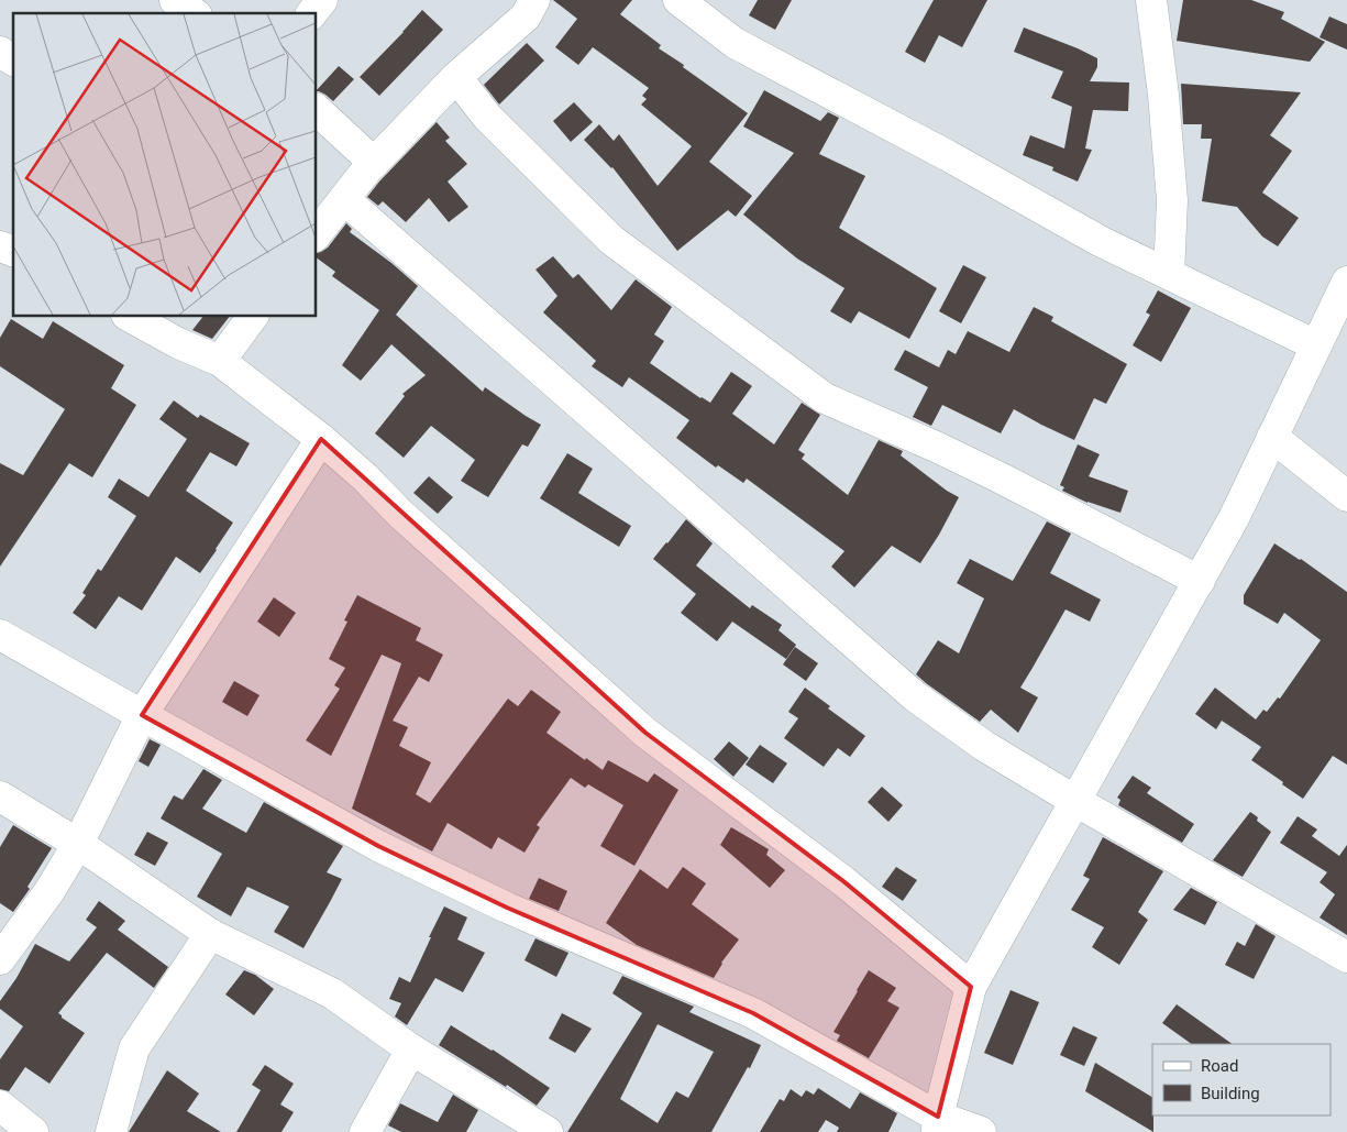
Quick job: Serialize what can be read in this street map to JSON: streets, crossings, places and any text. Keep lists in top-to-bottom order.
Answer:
{
  "legend": ["Road", "Building"]
}
